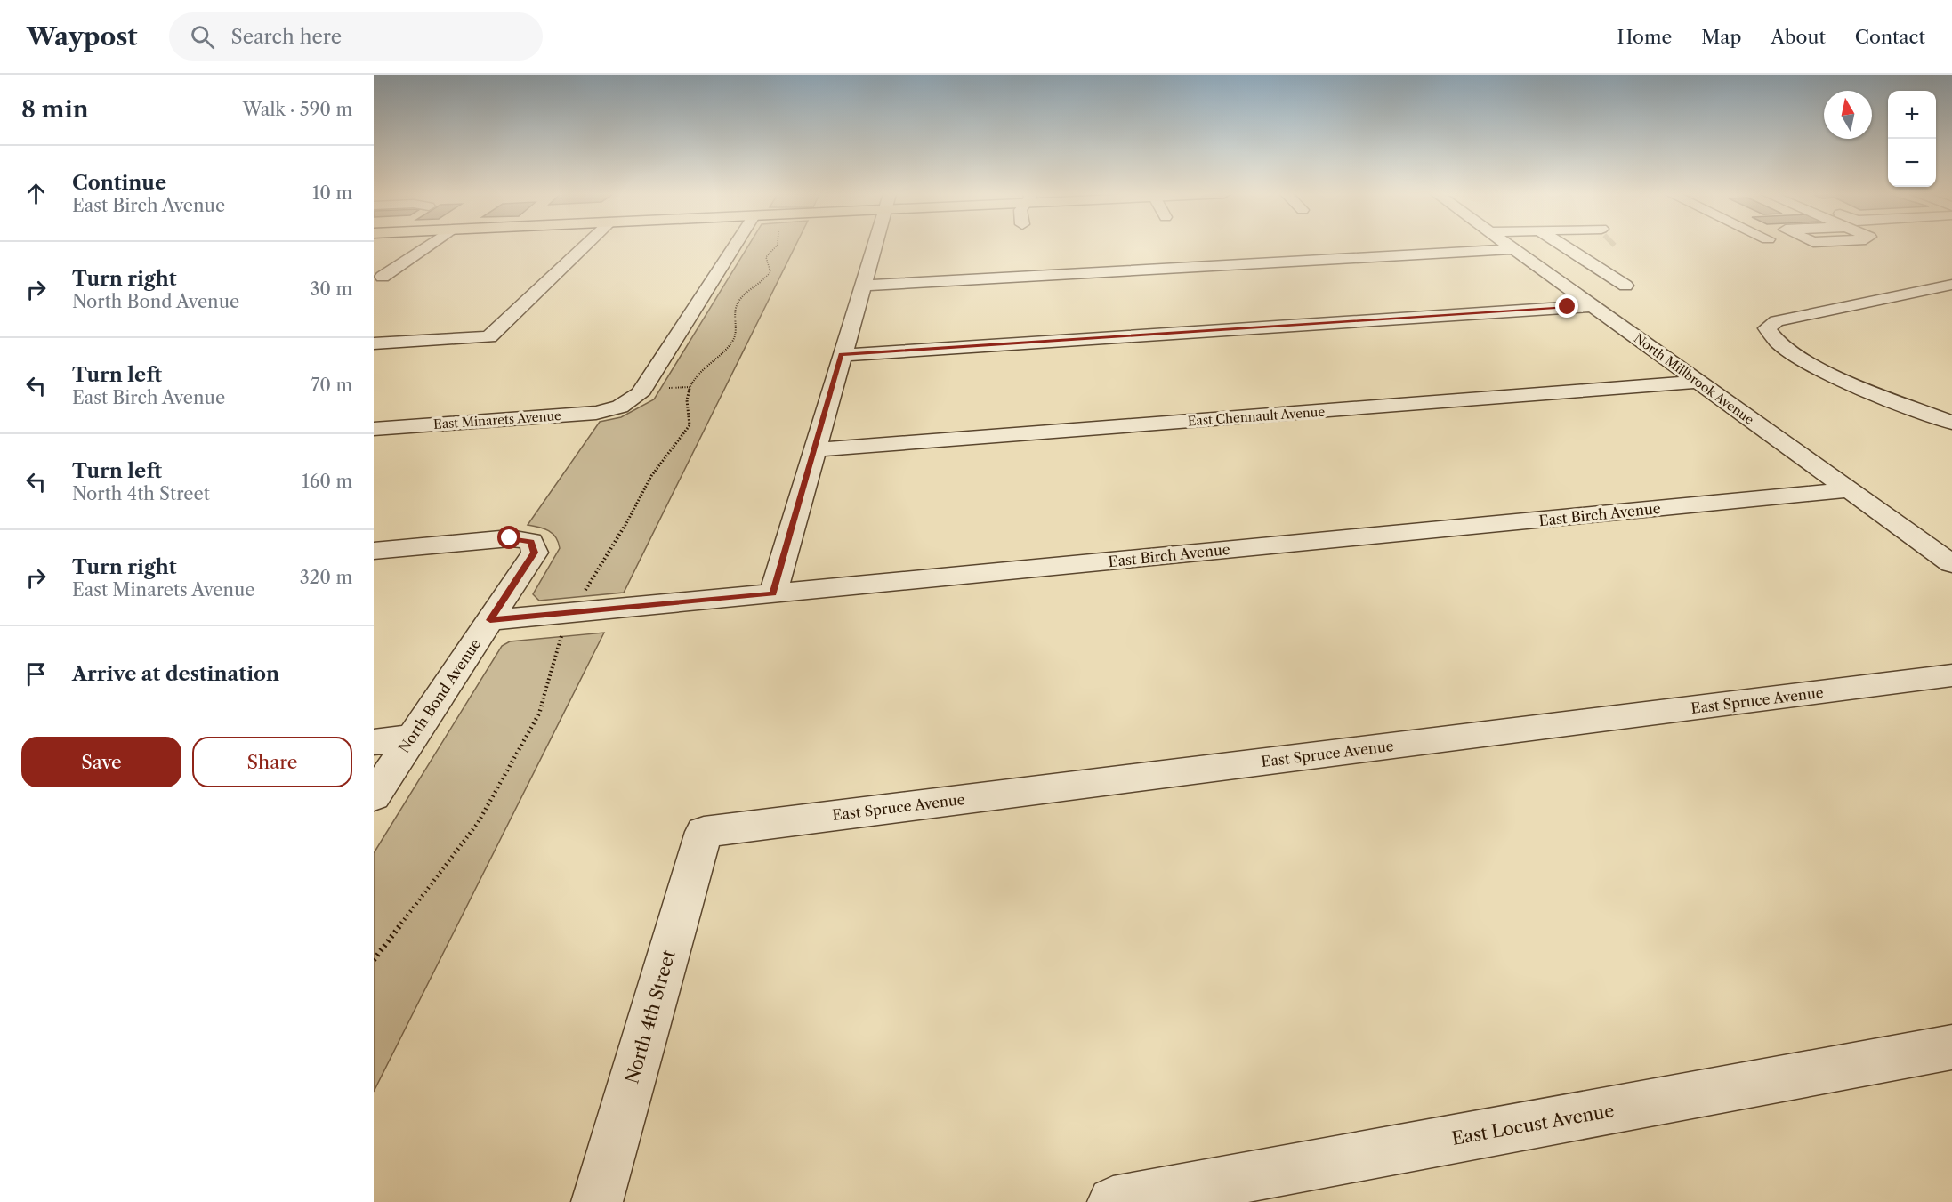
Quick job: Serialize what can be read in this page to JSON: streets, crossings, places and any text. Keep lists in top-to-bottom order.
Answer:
{
  "streets": {
    "street": [
      "North Millbrook Avenue",
      "East Chennault Avenue",
      "East Minarets Avenue",
      "East Birch Avenue",
      "North Bond Avenue",
      "East Spruce Avenue",
      "North 4th Street",
      "East Locust Avenue"
    ]
  },
  "crossings": [
    ["North Millbrook Avenue", "East Chennault Avenue"],
    ["North Millbrook Avenue", "East Birch Avenue"],
    ["East Birch Avenue", "North Bond Avenue"],
    ["East Spruce Avenue", "North 4th Street"]
  ],
  "north": "top",
  "page": {
    "header": "Waypost",
    "search": "Search here",
    "nav": [
      "Home",
      "Map",
      "About",
      "Contact"
    ],
    "heading": ["8 min", "Walk · 590 m"],
    "map_buttons": ["+", "−"],
    "list": [
      ["Continue", "East Birch Avenue", "10 m"],
      ["Turn right", "North Bond Avenue", "30 m"],
      ["Turn left", "East Birch Avenue", "70 m"],
      ["Turn left", "North 4th Street", "160 m"],
      ["Turn right", "East Minarets Avenue", "320 m"],
      "Arrive at destination"
    ],
    "buttons": ["Save", "Share"]
  }
}
